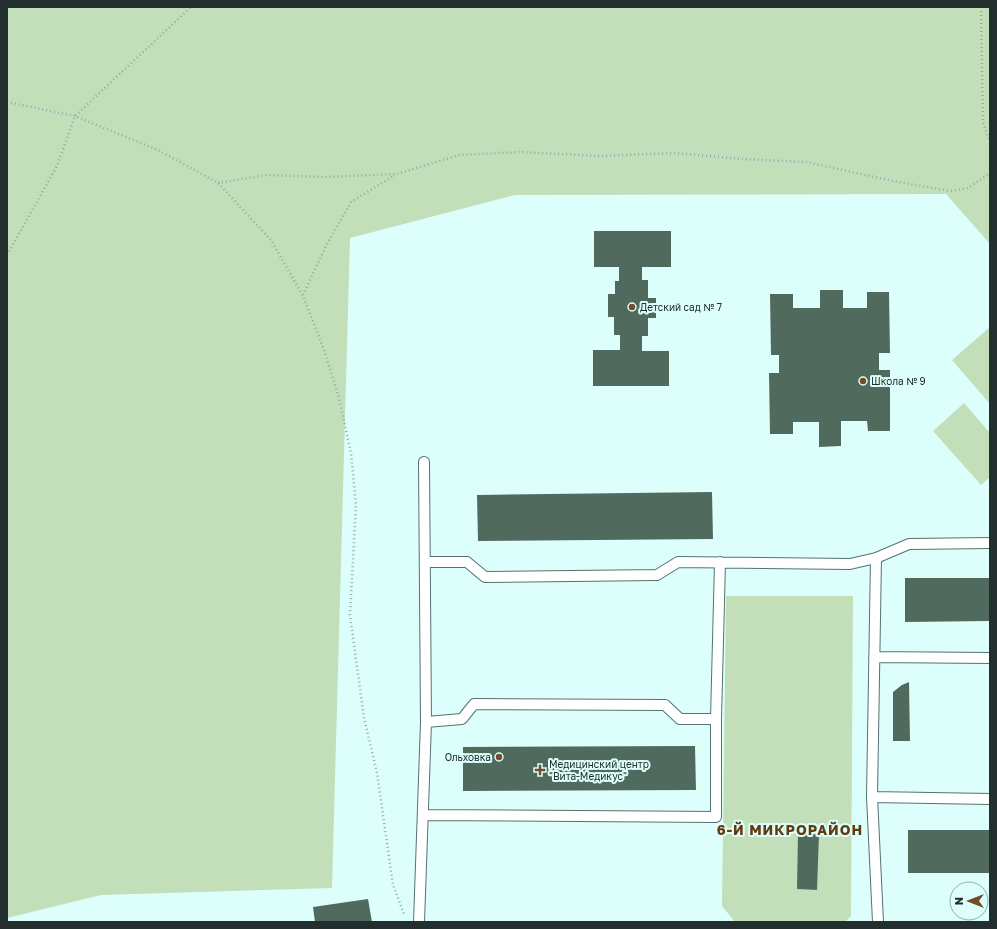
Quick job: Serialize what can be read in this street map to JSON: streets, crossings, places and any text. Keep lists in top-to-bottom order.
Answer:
{
  "districts": ["6-Й МИКРОРАЙОН"],
  "places": {
    "other": ["Детский сад № 7", "Школа № 9", "Ольховка"],
    "health": ["Медицинский центр \"Вита-Медикус\""]
  },
  "north": "left"
}
